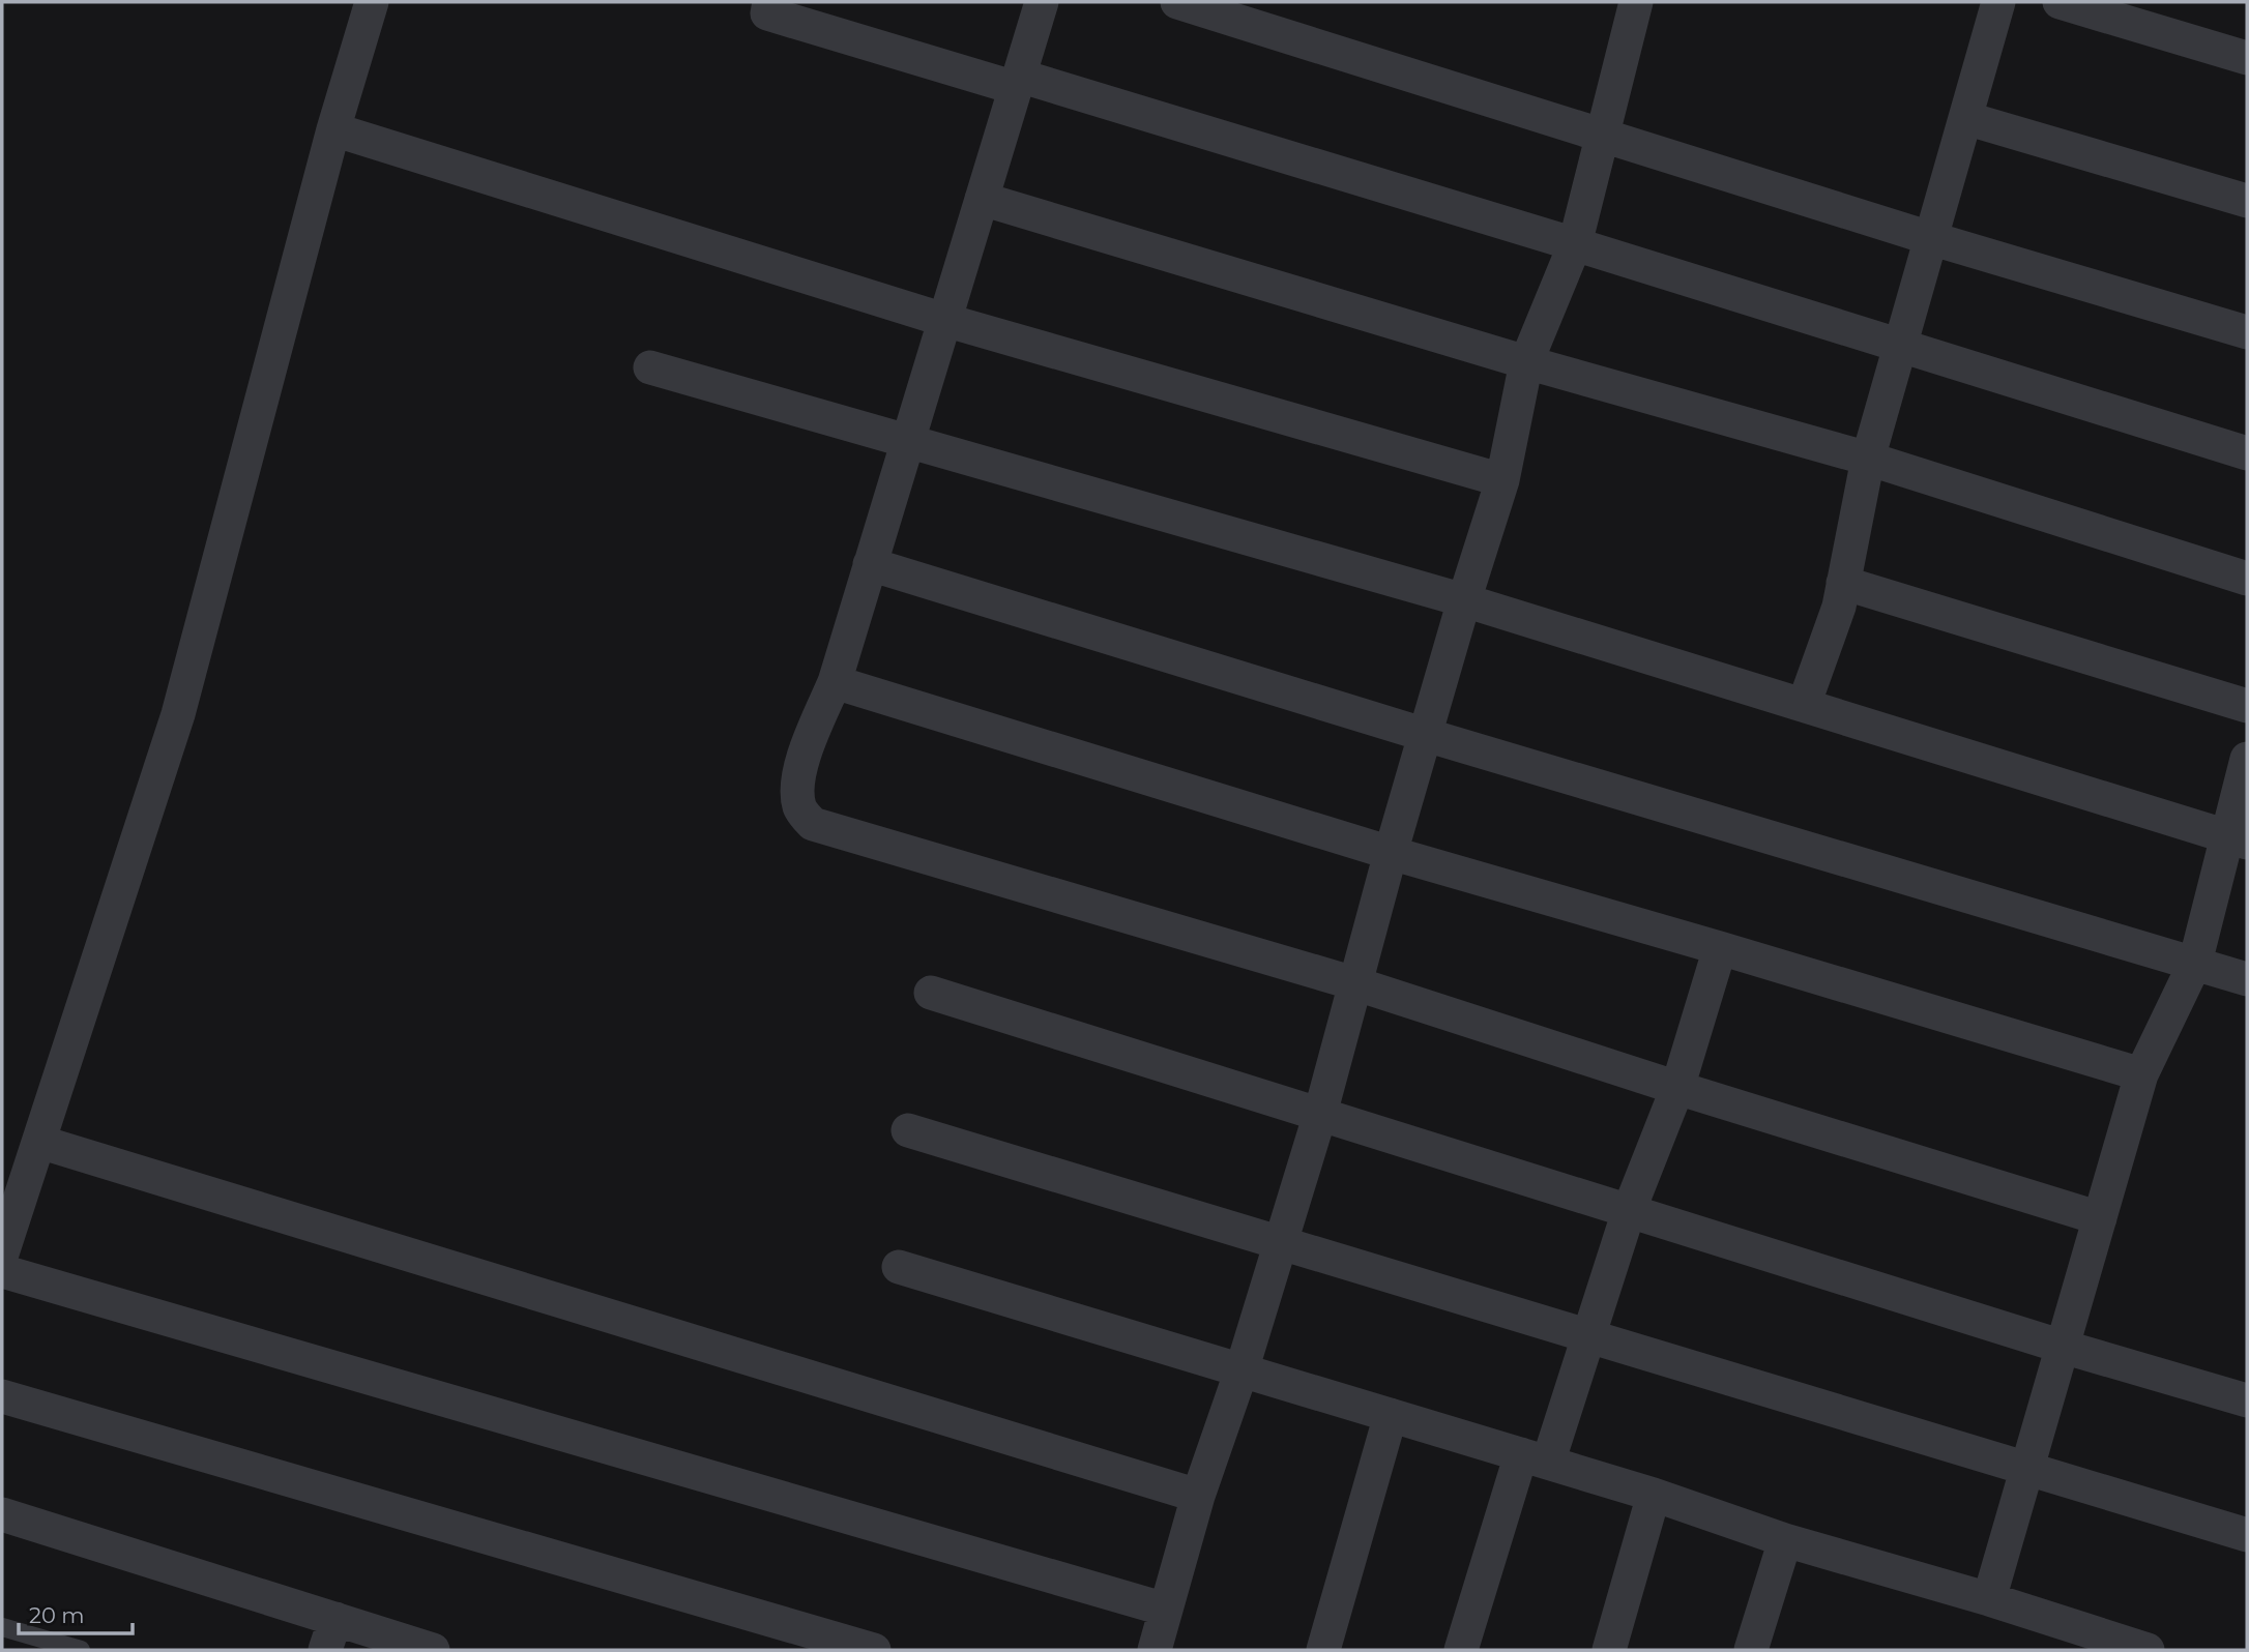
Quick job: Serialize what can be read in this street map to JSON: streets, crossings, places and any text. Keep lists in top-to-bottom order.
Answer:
{
  "scale_bar": "20 m"
}
